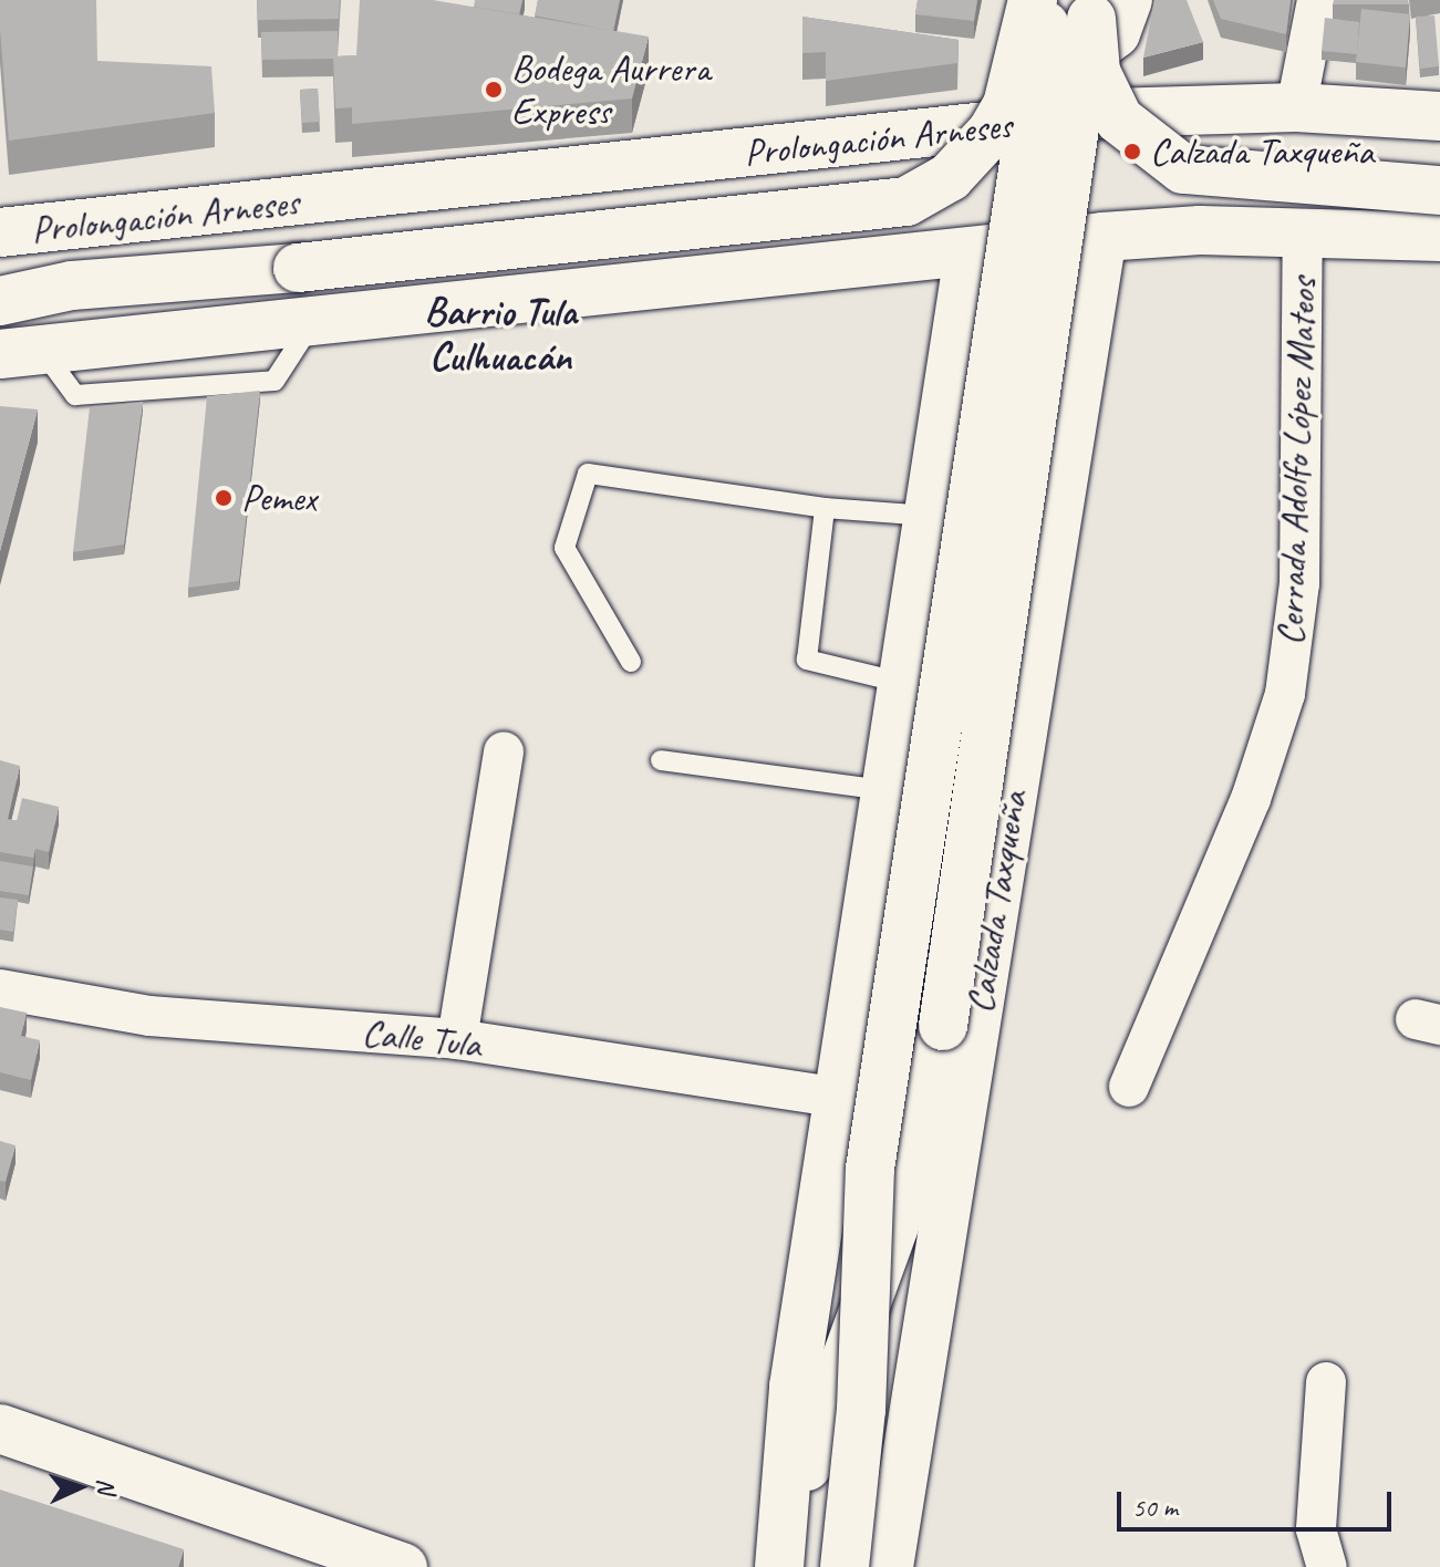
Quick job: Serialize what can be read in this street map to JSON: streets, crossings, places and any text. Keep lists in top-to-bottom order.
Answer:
{
  "streets": {
    "main road": ["Prolongación Arneses", "Calzada Taxqueña"],
    "street": ["Cerrada Adolfo López Mateos", "Calle Tula"]
  },
  "crossings": [
    ["Calzada Taxqueña", "Calle Tula"]
  ],
  "districts": ["Barrio Tula Culhuacán"],
  "places": ["Bodega Aurrera Express", "Calzada Taxqueña", "Pemex"],
  "scale_bar": "50 m",
  "north": "right"
}
